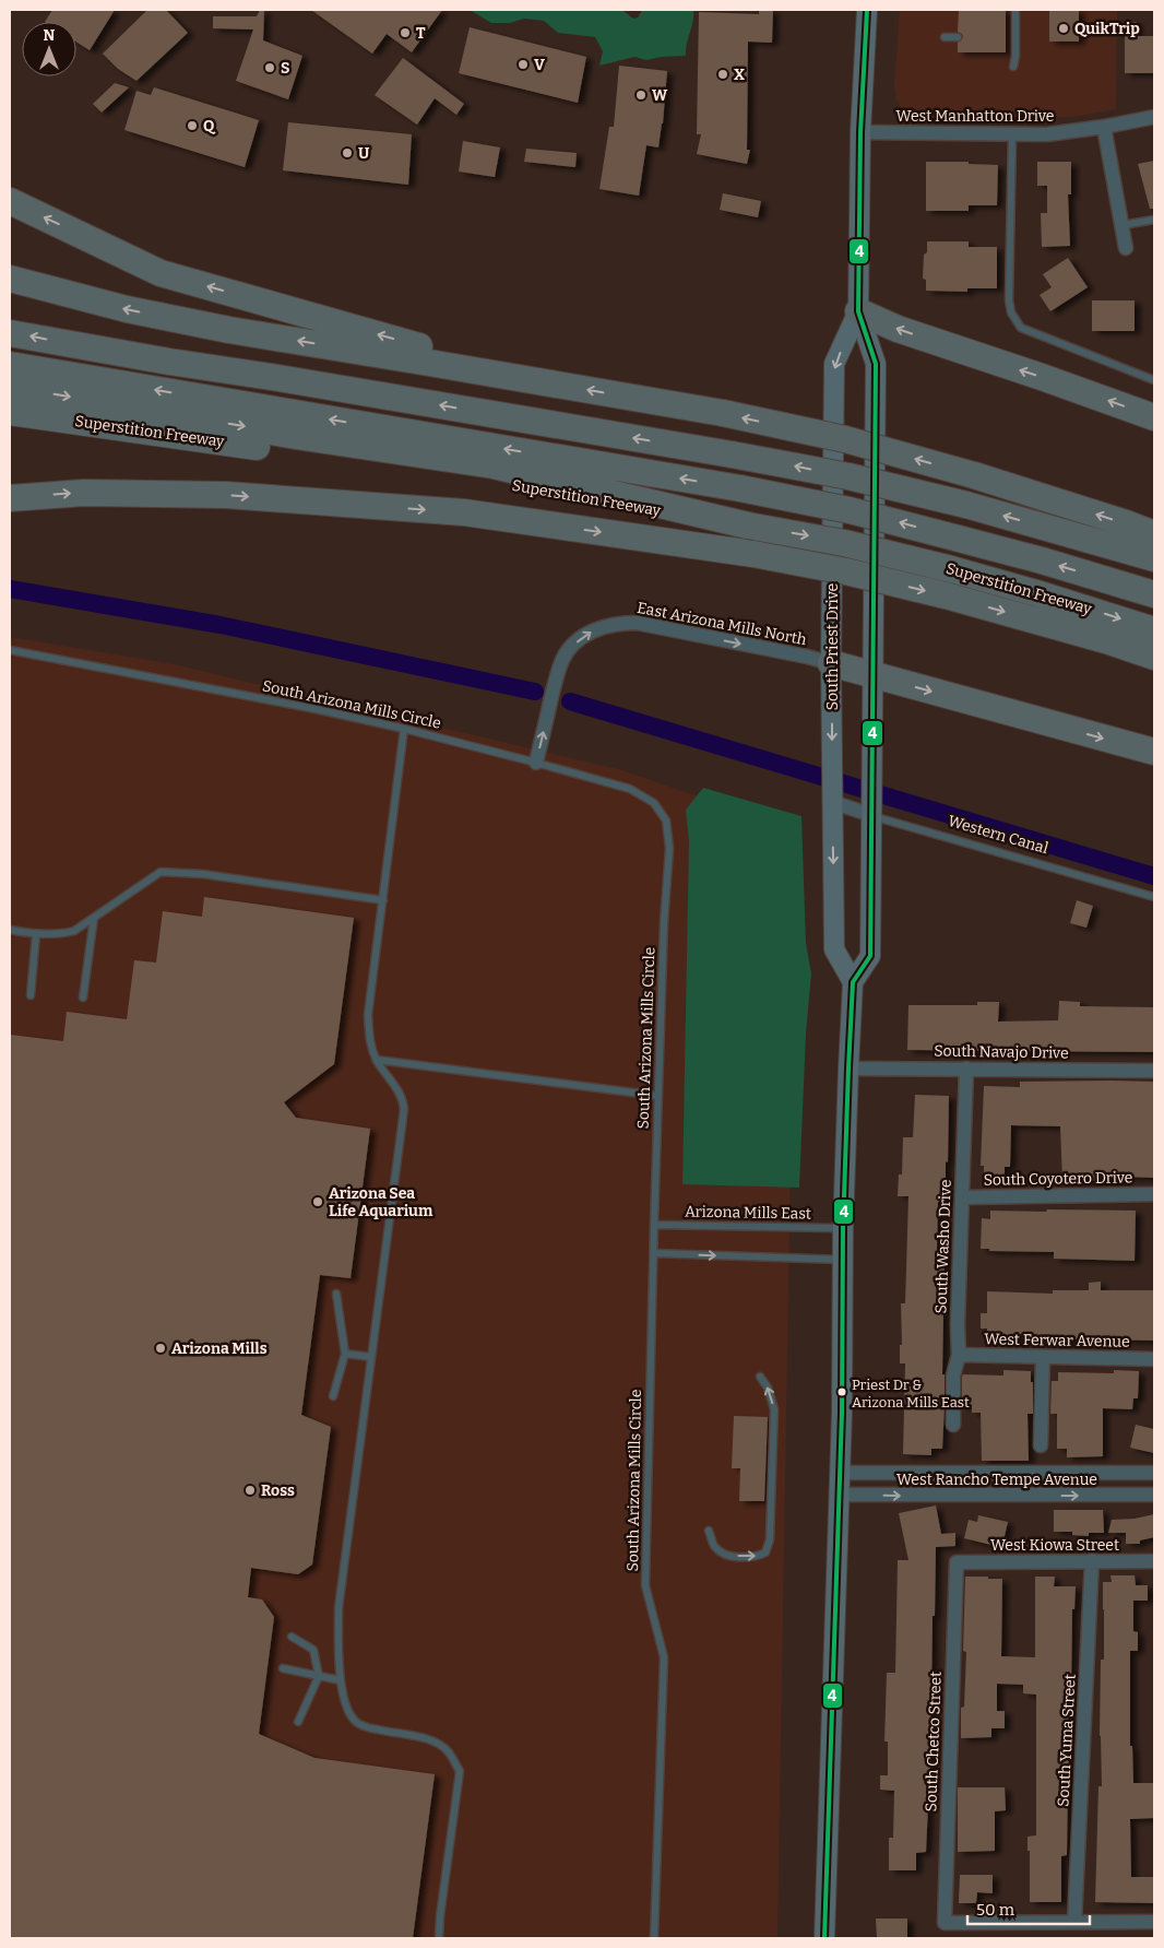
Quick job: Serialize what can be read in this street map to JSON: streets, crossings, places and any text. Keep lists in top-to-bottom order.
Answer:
{
  "streets": {
    "highway": ["Superstition Freeway"],
    "main road": ["South Priest Drive"],
    "street": [
      "West Manhatton Drive",
      "East Arizona Mills North",
      "Western Canal",
      "South Navajo Drive",
      "South Coyotero Drive",
      "South Washo Drive",
      "West Ferwar Avenue",
      "West Rancho Tempe Avenue",
      "West Kiowa Street",
      "South Yuma Street",
      "South Chetco Street"
    ],
    "lane": ["South Arizona Mills Circle", "Arizona Mills East"]
  },
  "crossings": [
    ["West Manhatton Drive", "South Priest Drive"],
    ["East Arizona Mills North", "South Priest Drive"],
    ["East Arizona Mills North", "South Arizona Mills Circle"],
    ["South Priest Drive", "Western Canal"],
    ["South Arizona Mills Circle", "Arizona Mills East"],
    ["South Navajo Drive", "South Washo Drive"],
    ["South Coyotero Drive", "South Washo Drive"],
    ["South Washo Drive", "West Ferwar Avenue"],
    ["West Kiowa Street", "South Yuma Street"],
    ["West Kiowa Street", "South Chetco Street"],
    ["South Yuma Street", "South Chetco Street"]
  ],
  "places": [
    "QuikTrip",
    "T",
    "V",
    "S",
    "X",
    "W",
    "Q",
    "U",
    "Arizona Sea Life Aquarium",
    "Arizona Mills",
    "Priest Dr & Arizona Mills East",
    "Ross"
  ],
  "lines": ["transit line 4"],
  "scale_bar": "50 m",
  "north": "top"
}
